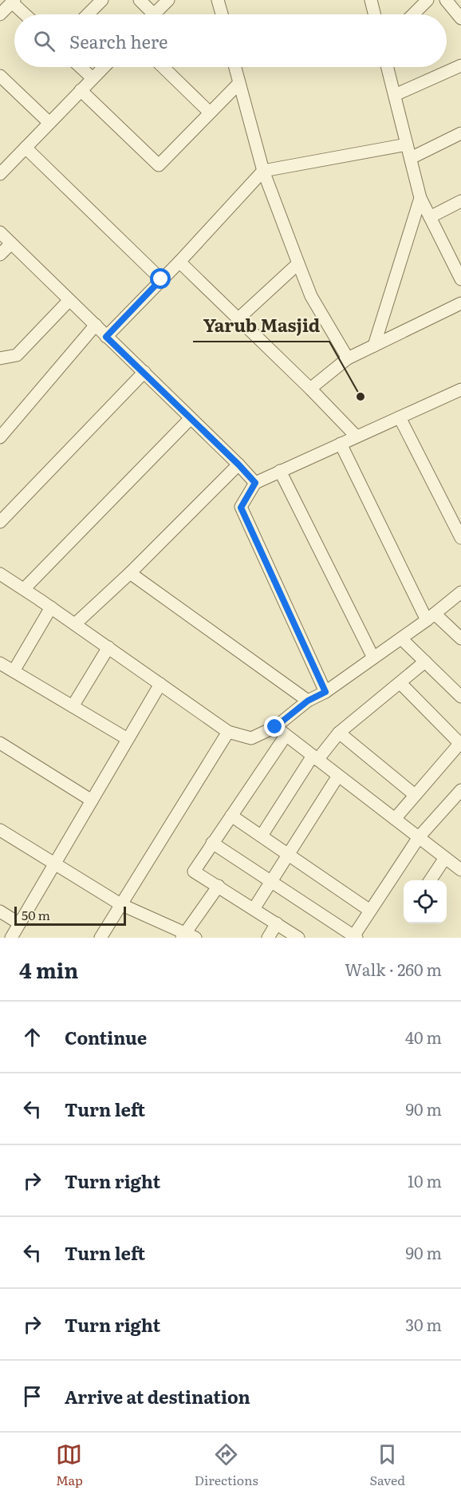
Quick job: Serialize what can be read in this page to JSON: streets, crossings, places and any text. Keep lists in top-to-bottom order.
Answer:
{
  "places": ["Yarub Masjid"],
  "scale_bar": "50 m",
  "page": {
    "search": "Search here",
    "scale": "50 m",
    "heading": ["4 min", "Walk · 260 m"],
    "list": [
      ["Continue", "40 m"],
      ["Turn left", "90 m"],
      ["Turn right", "10 m"],
      ["Turn left", "90 m"],
      ["Turn right", "30 m"],
      "Arrive at destination"
    ],
    "nav": ["Map", "Directions", "Saved"]
  }
}
